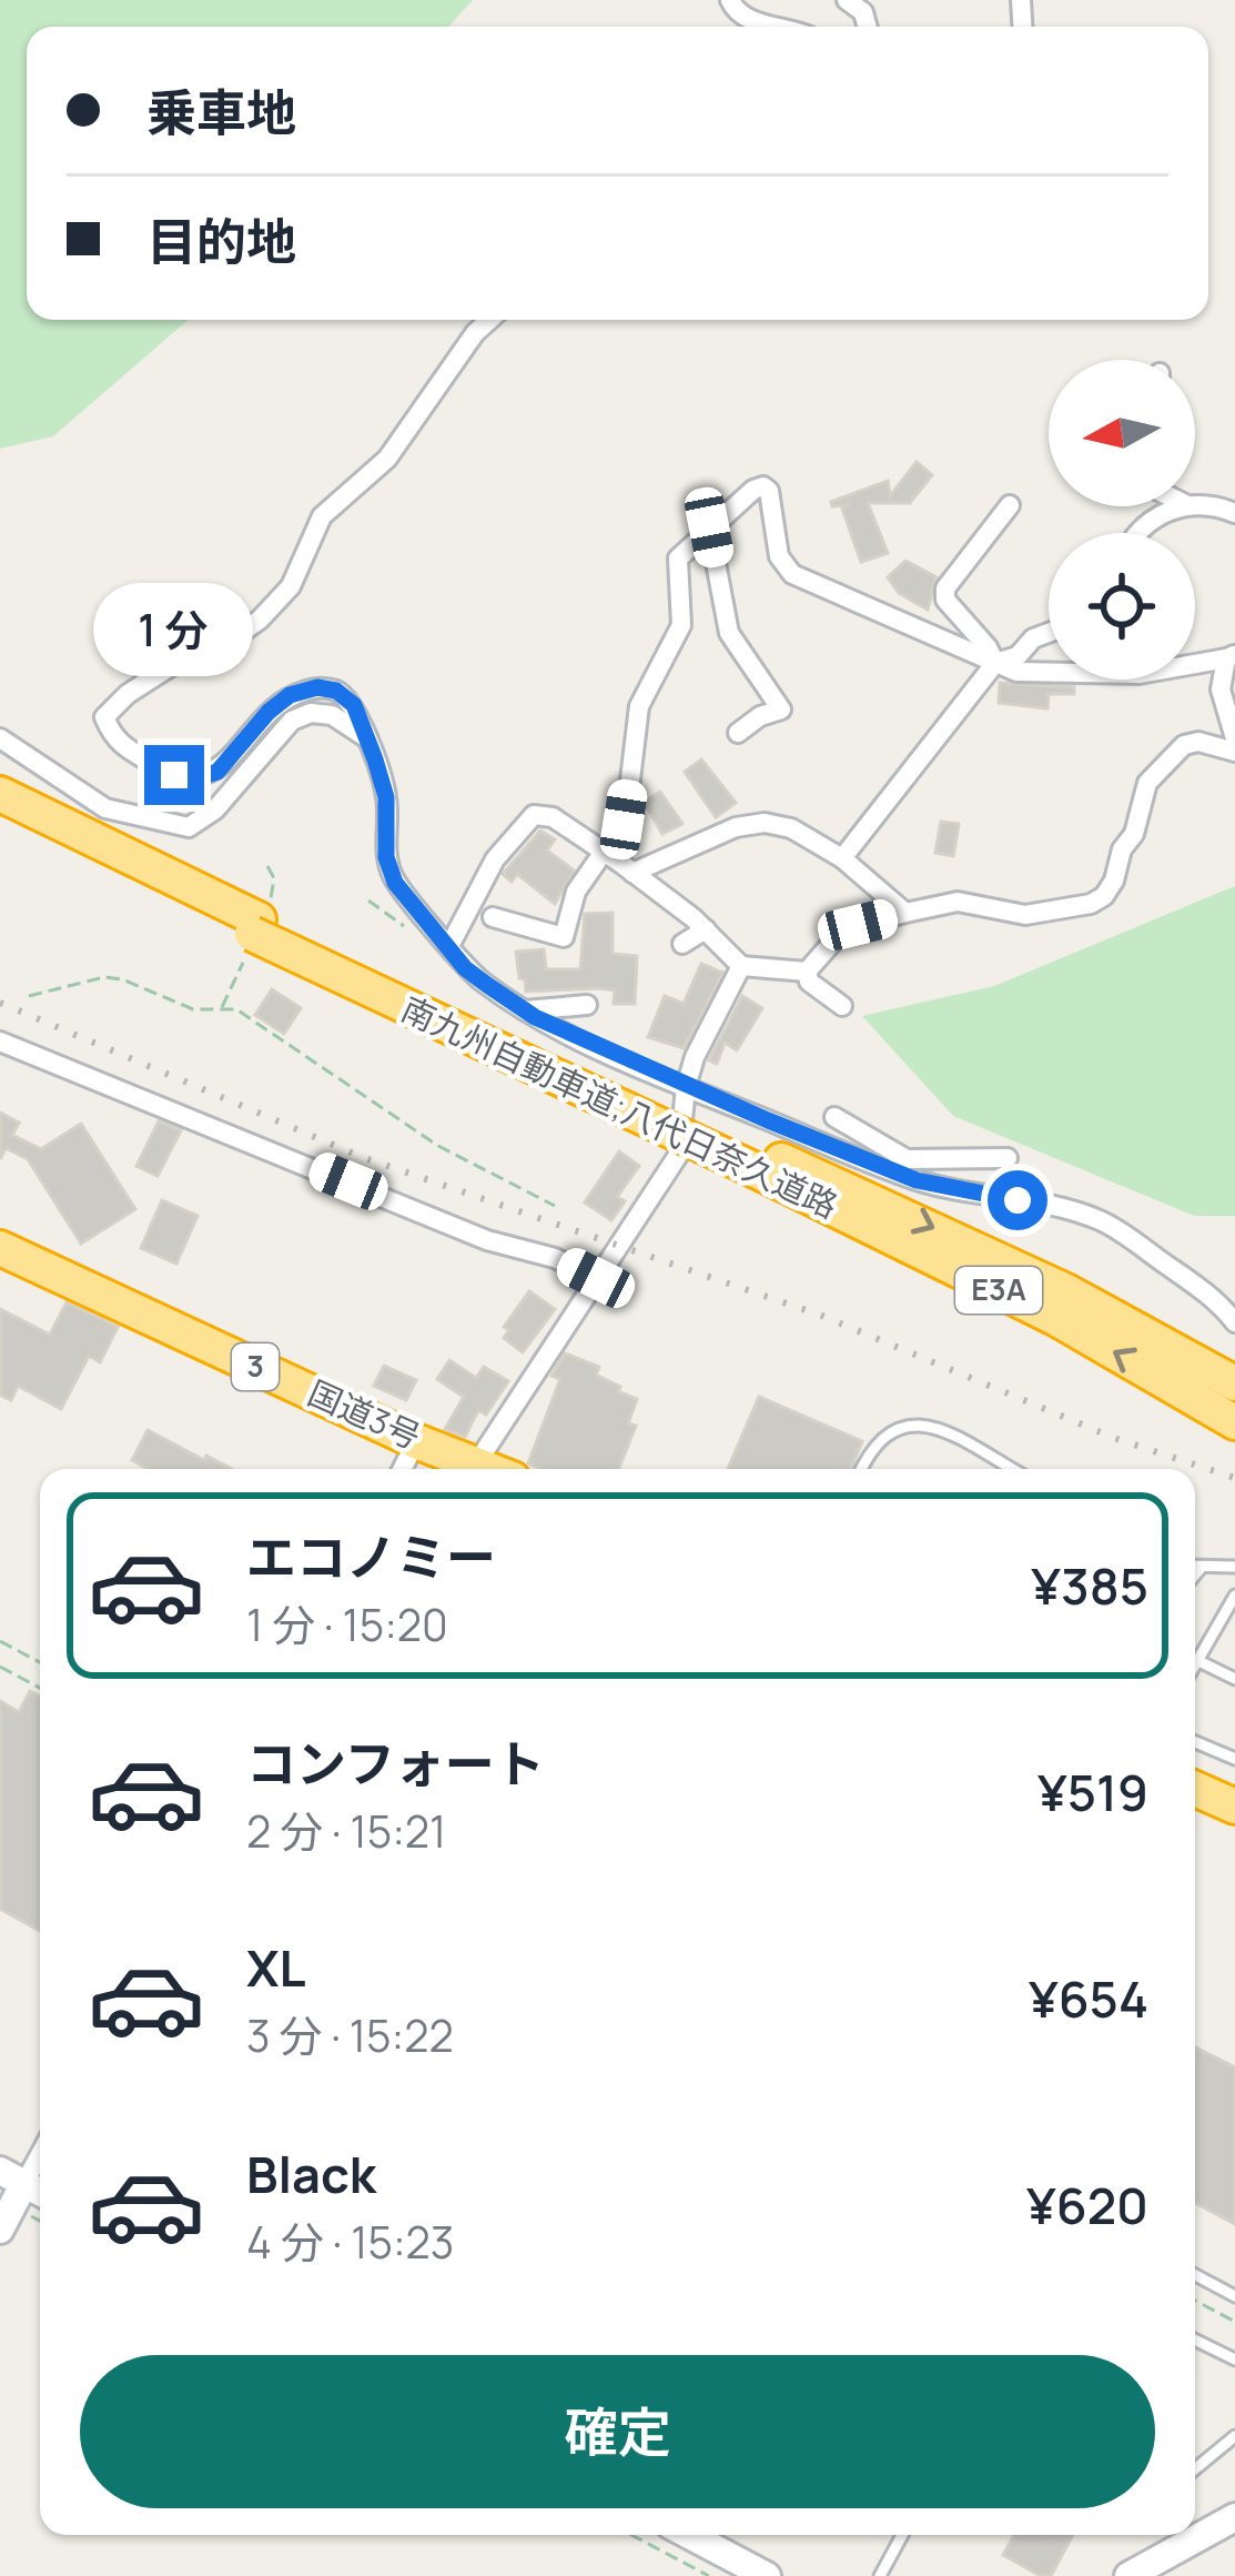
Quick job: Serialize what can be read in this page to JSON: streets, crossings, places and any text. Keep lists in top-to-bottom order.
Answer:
{
  "streets": {
    "highway": [
      "南九州自動車道;八代日奈久道路",
      "E3A",
      "3",
      "国道3号"
    ]
  },
  "north": "left",
  "page": {
    "banner": ["乗車地", "目的地"],
    "bubble": "1 分",
    "list": [
      {
        "name": "エコノミー",
        "note": "1 分 · 15:20",
        "value": "¥385"
      },
      {
        "name": "コンフォート",
        "note": "2 分 · 15:21",
        "value": "¥519"
      },
      {
        "name": "XL",
        "note": "3 分 · 15:22",
        "value": "¥654"
      },
      {
        "name": "Black",
        "note": "4 分 · 15:23",
        "value": "¥620"
      }
    ],
    "buttons": "確定"
  }
}
